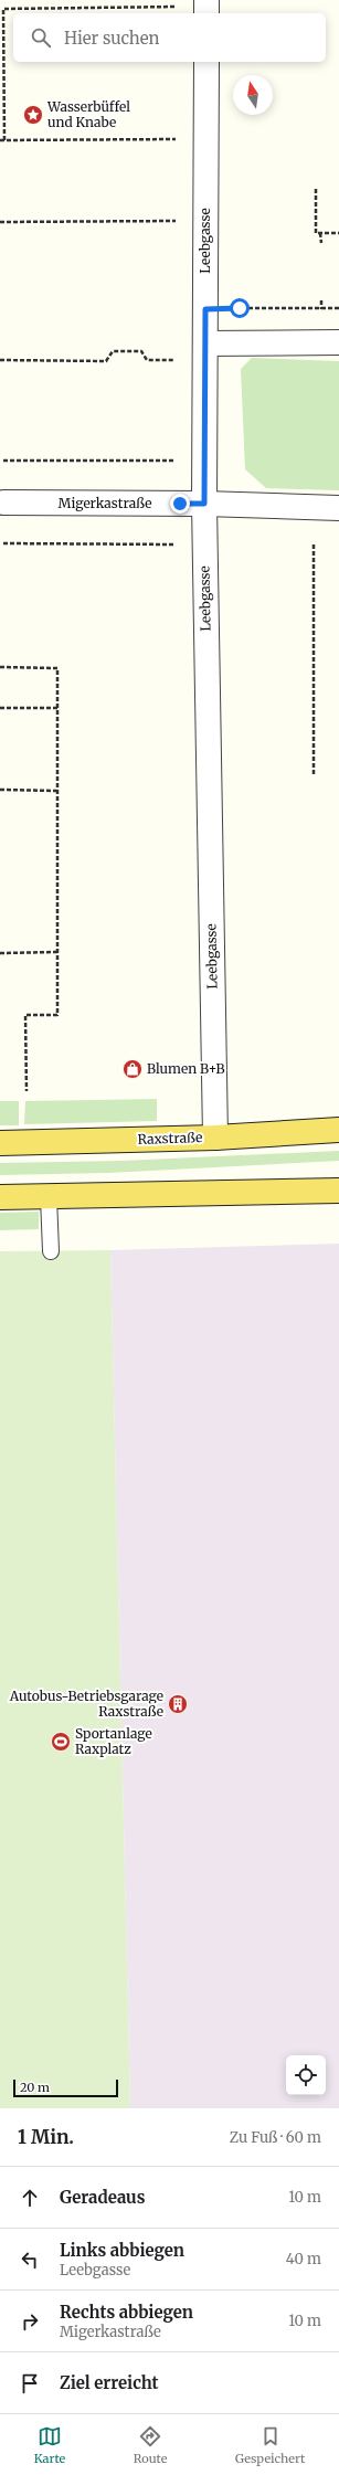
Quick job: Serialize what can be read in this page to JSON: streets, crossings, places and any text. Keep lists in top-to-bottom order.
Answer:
{
  "streets": {
    "main road": ["Raxstraße"],
    "street": ["Leebgasse", "Migerkastraße"]
  },
  "crossings": [
    ["Leebgasse", "Migerkastraße"],
    ["Leebgasse", "Raxstraße"]
  ],
  "places": {
    "place": ["Wasserbüffel und Knabe"],
    "shop": ["Blumen B+B"],
    "building": ["Autobus-Betriebsgarage Raxstraße"],
    "sports": ["Sportanlage Raxplatz"]
  },
  "scale_bar": "20 m",
  "north": "top",
  "page": {
    "search": "Hier suchen",
    "scale": "20 m",
    "heading": ["1 Min.", "Zu Fuß · 60 m"],
    "list": [
      ["Geradeaus", "10 m"],
      ["Links abbiegen", "Leebgasse", "40 m"],
      ["Rechts abbiegen", "Migerkastraße", "10 m"],
      "Ziel erreicht"
    ],
    "nav": ["Karte", "Route", "Gespeichert"]
  }
}
